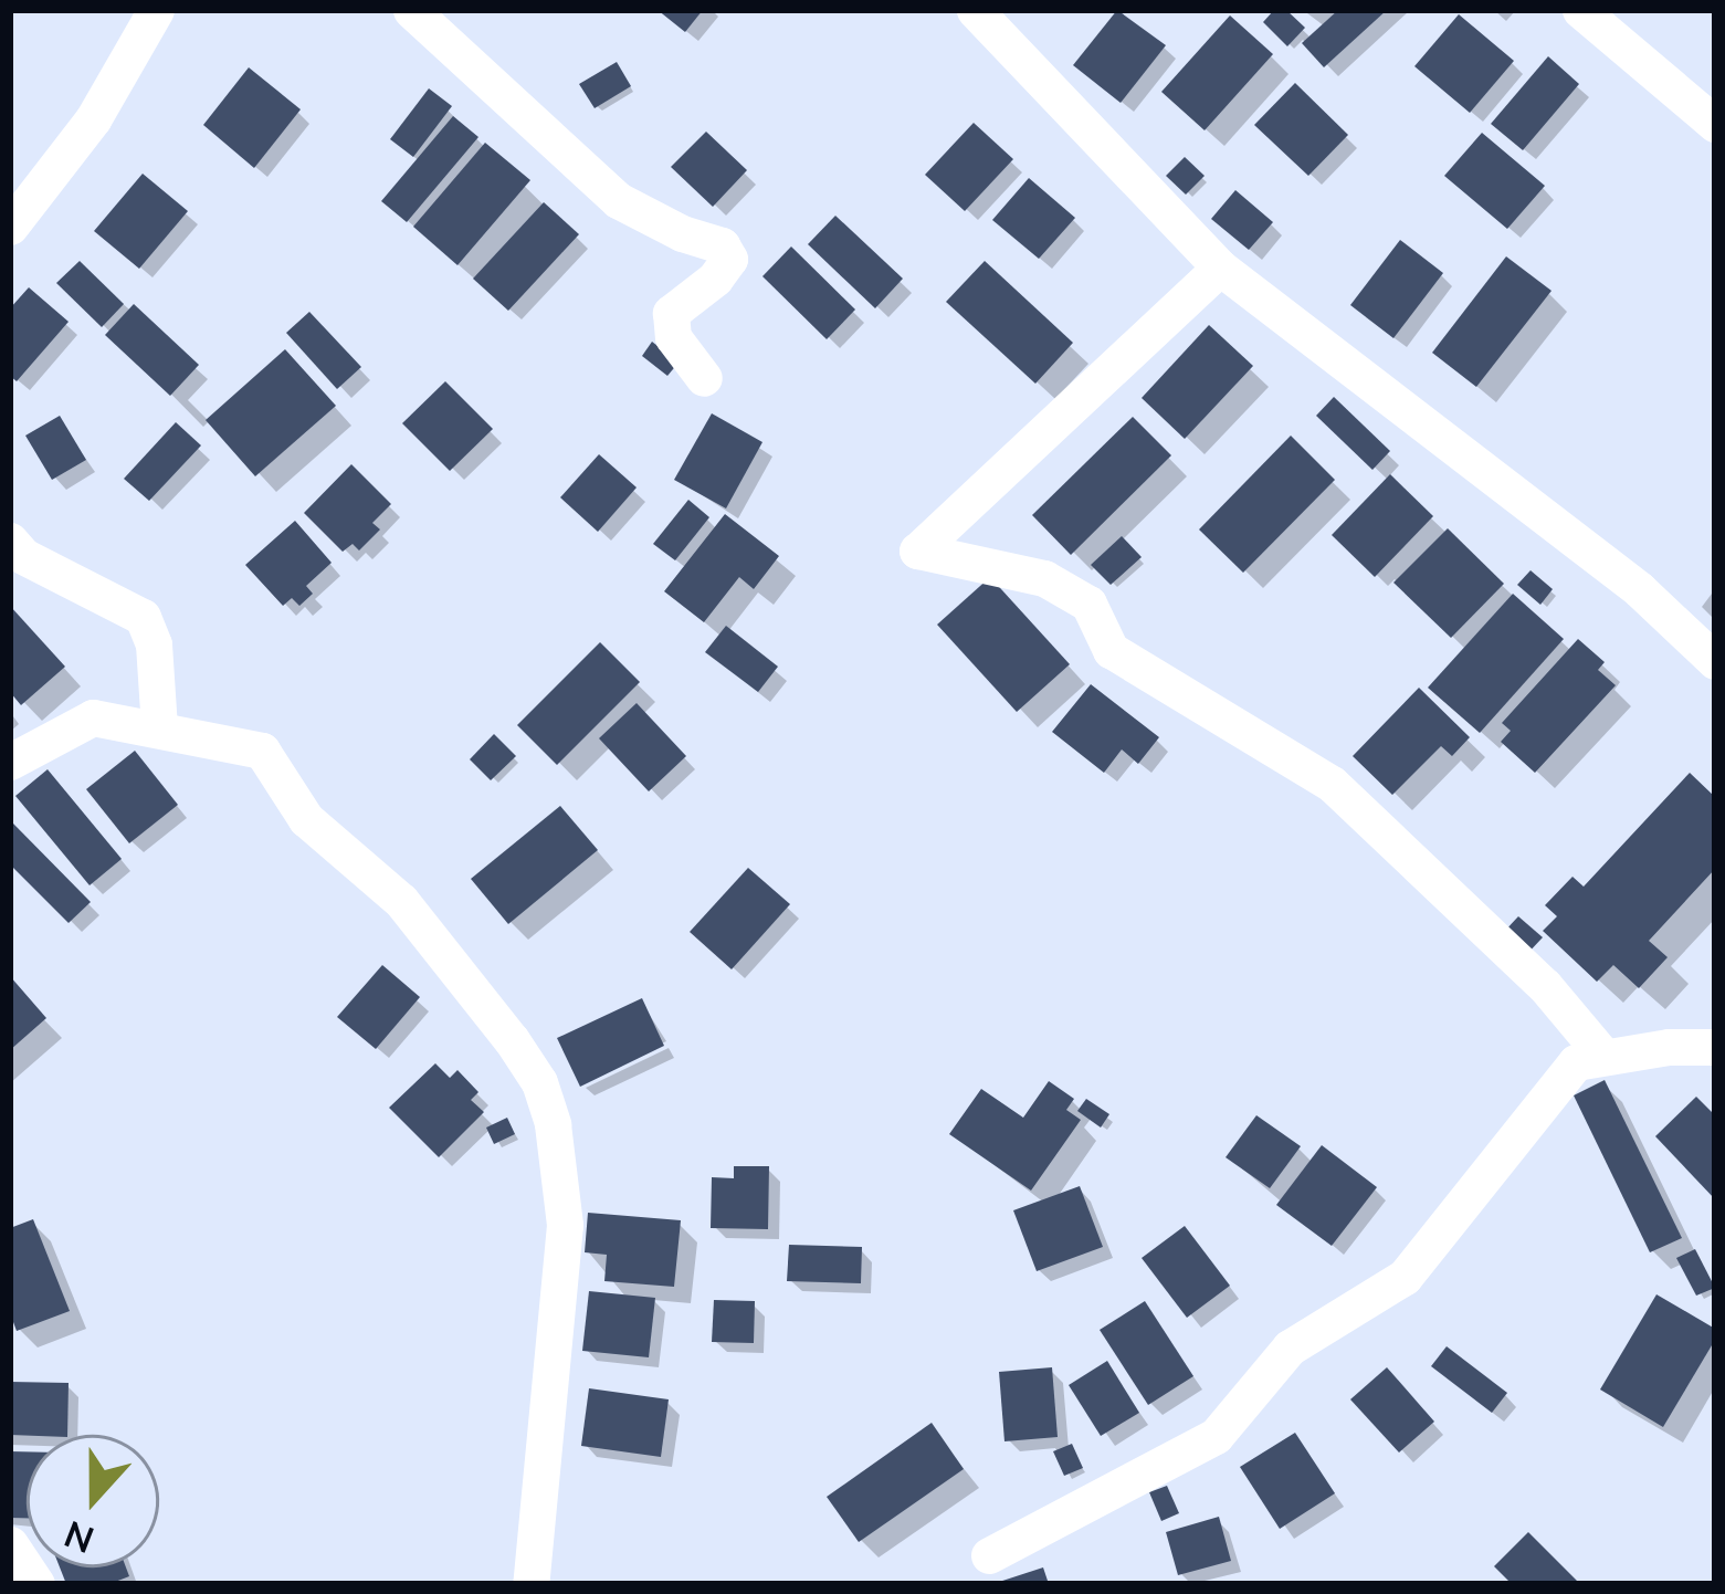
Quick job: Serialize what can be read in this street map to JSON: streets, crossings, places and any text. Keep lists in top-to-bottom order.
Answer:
{
  "north": "bottom"
}
